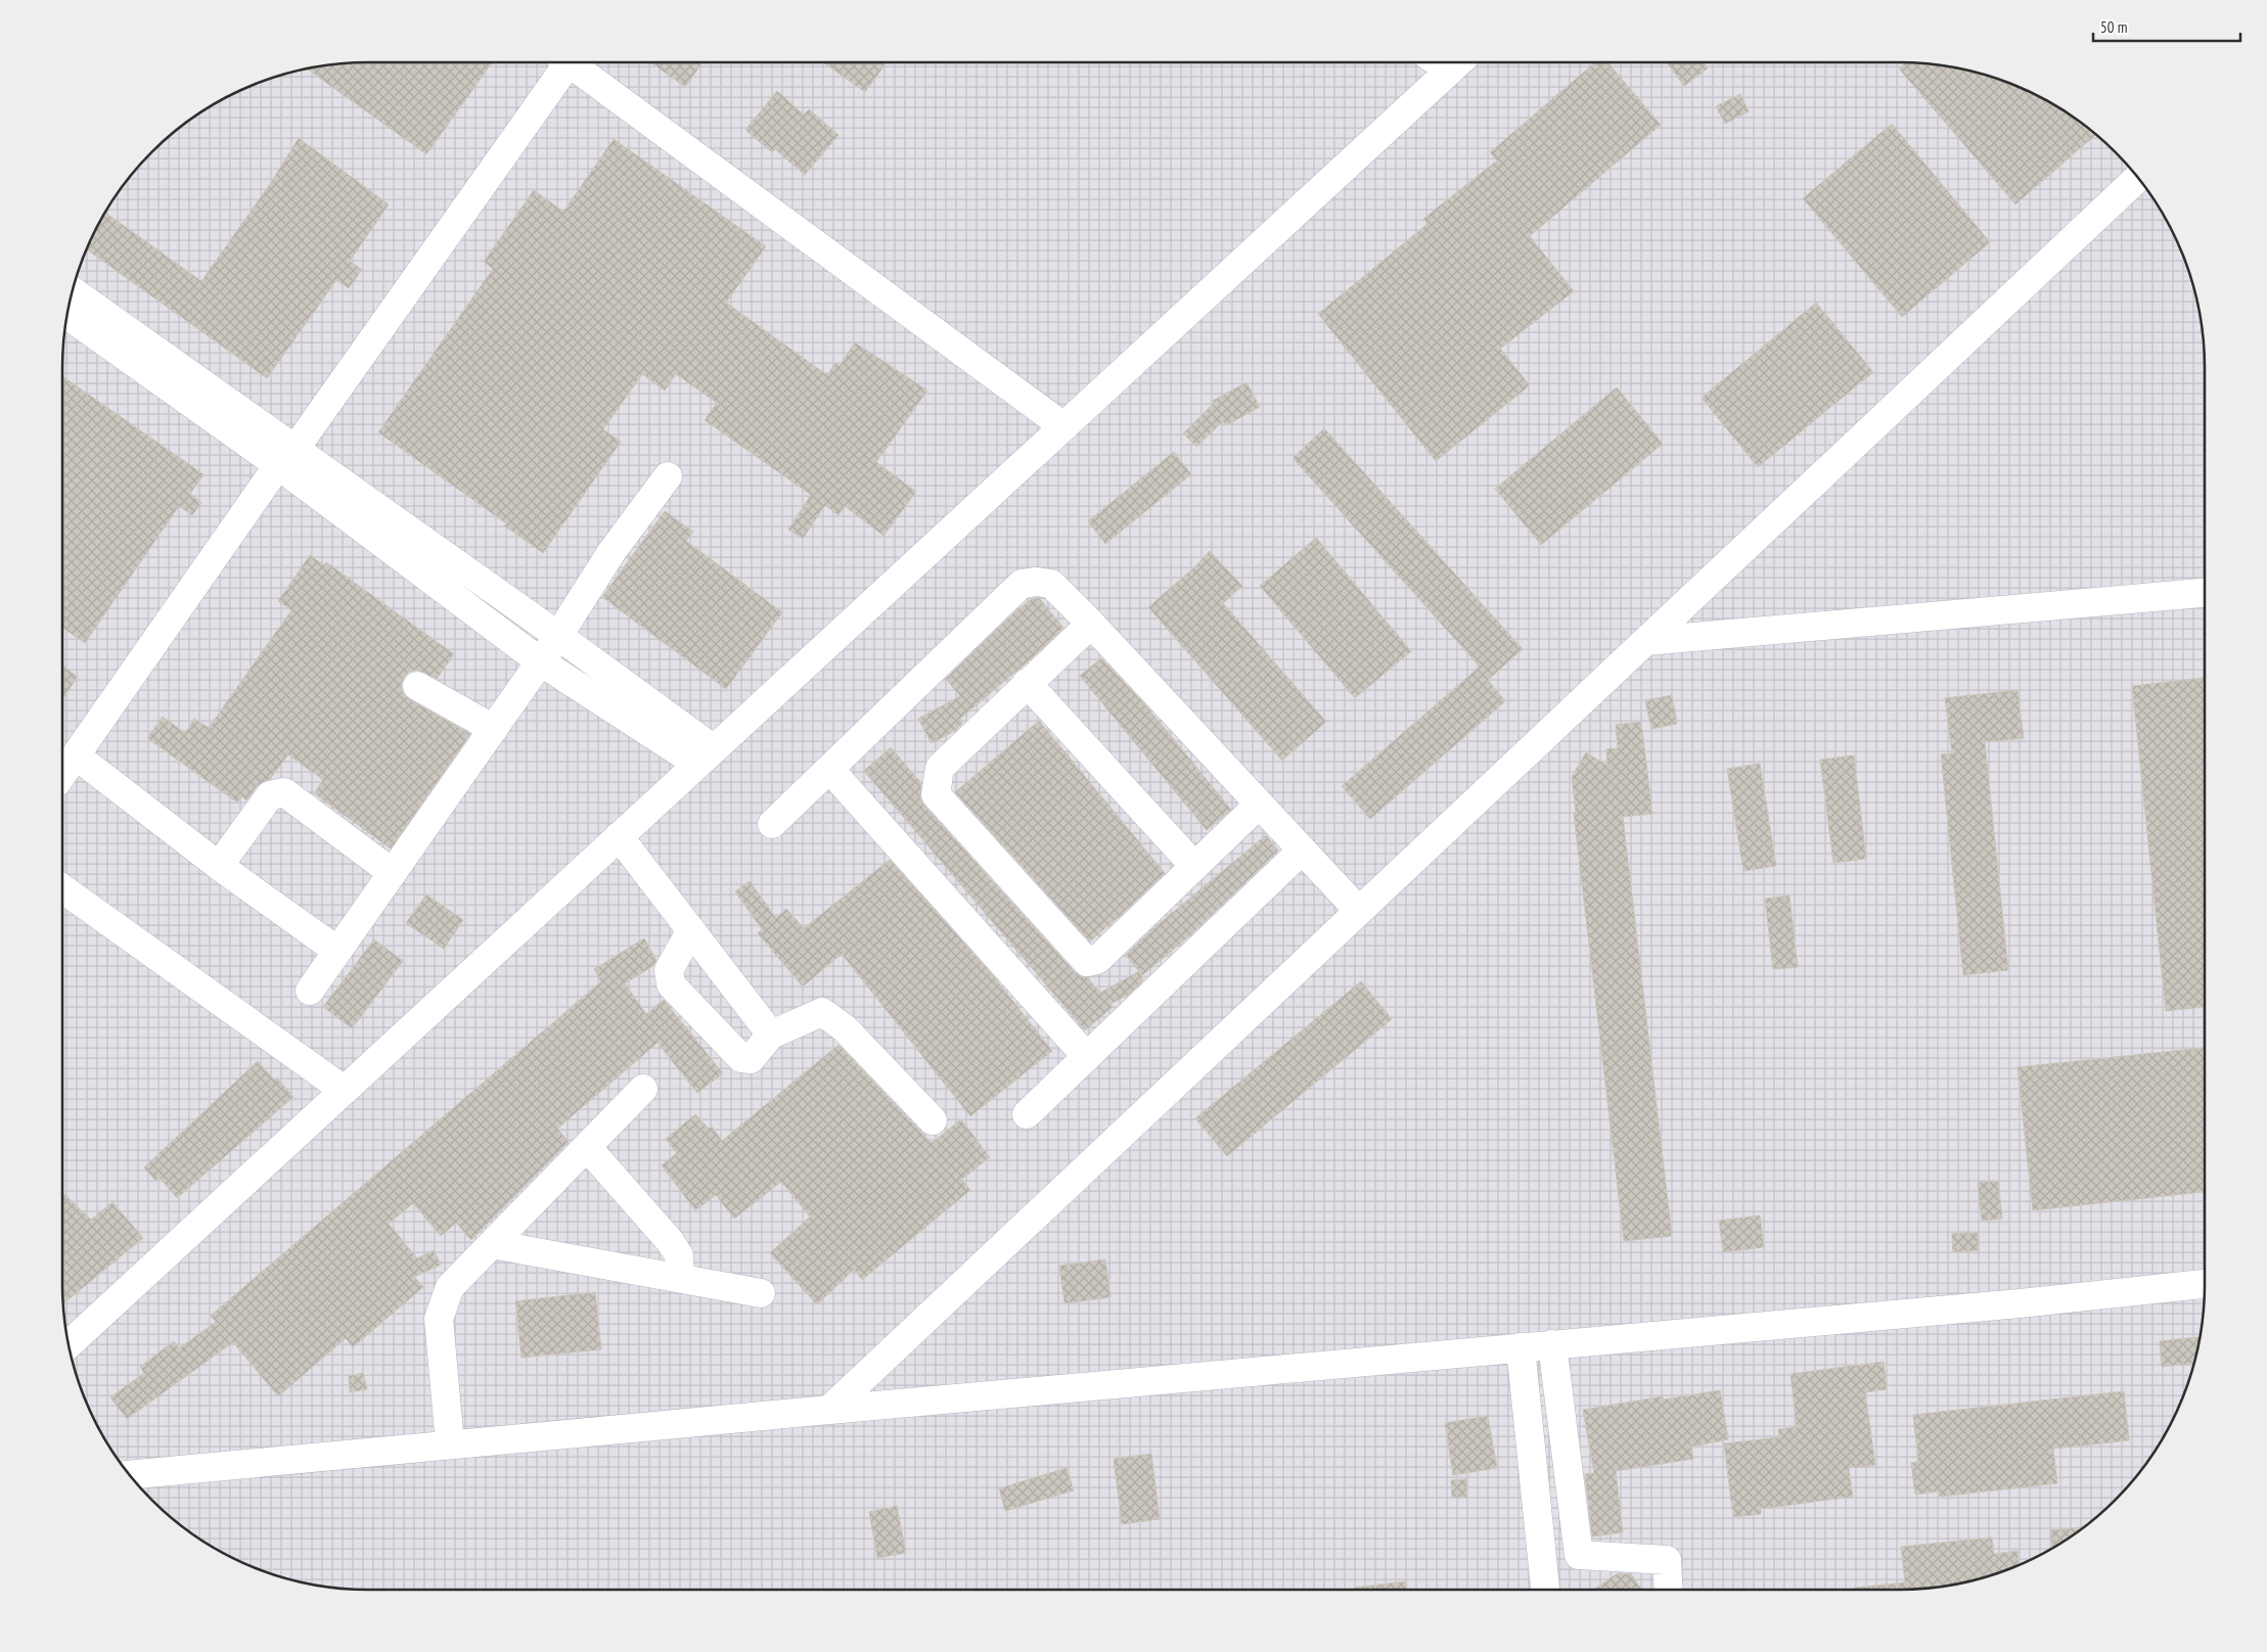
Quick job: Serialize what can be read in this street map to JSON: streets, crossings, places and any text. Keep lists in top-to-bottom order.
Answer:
{
  "scale_bar": "50 m"
}
